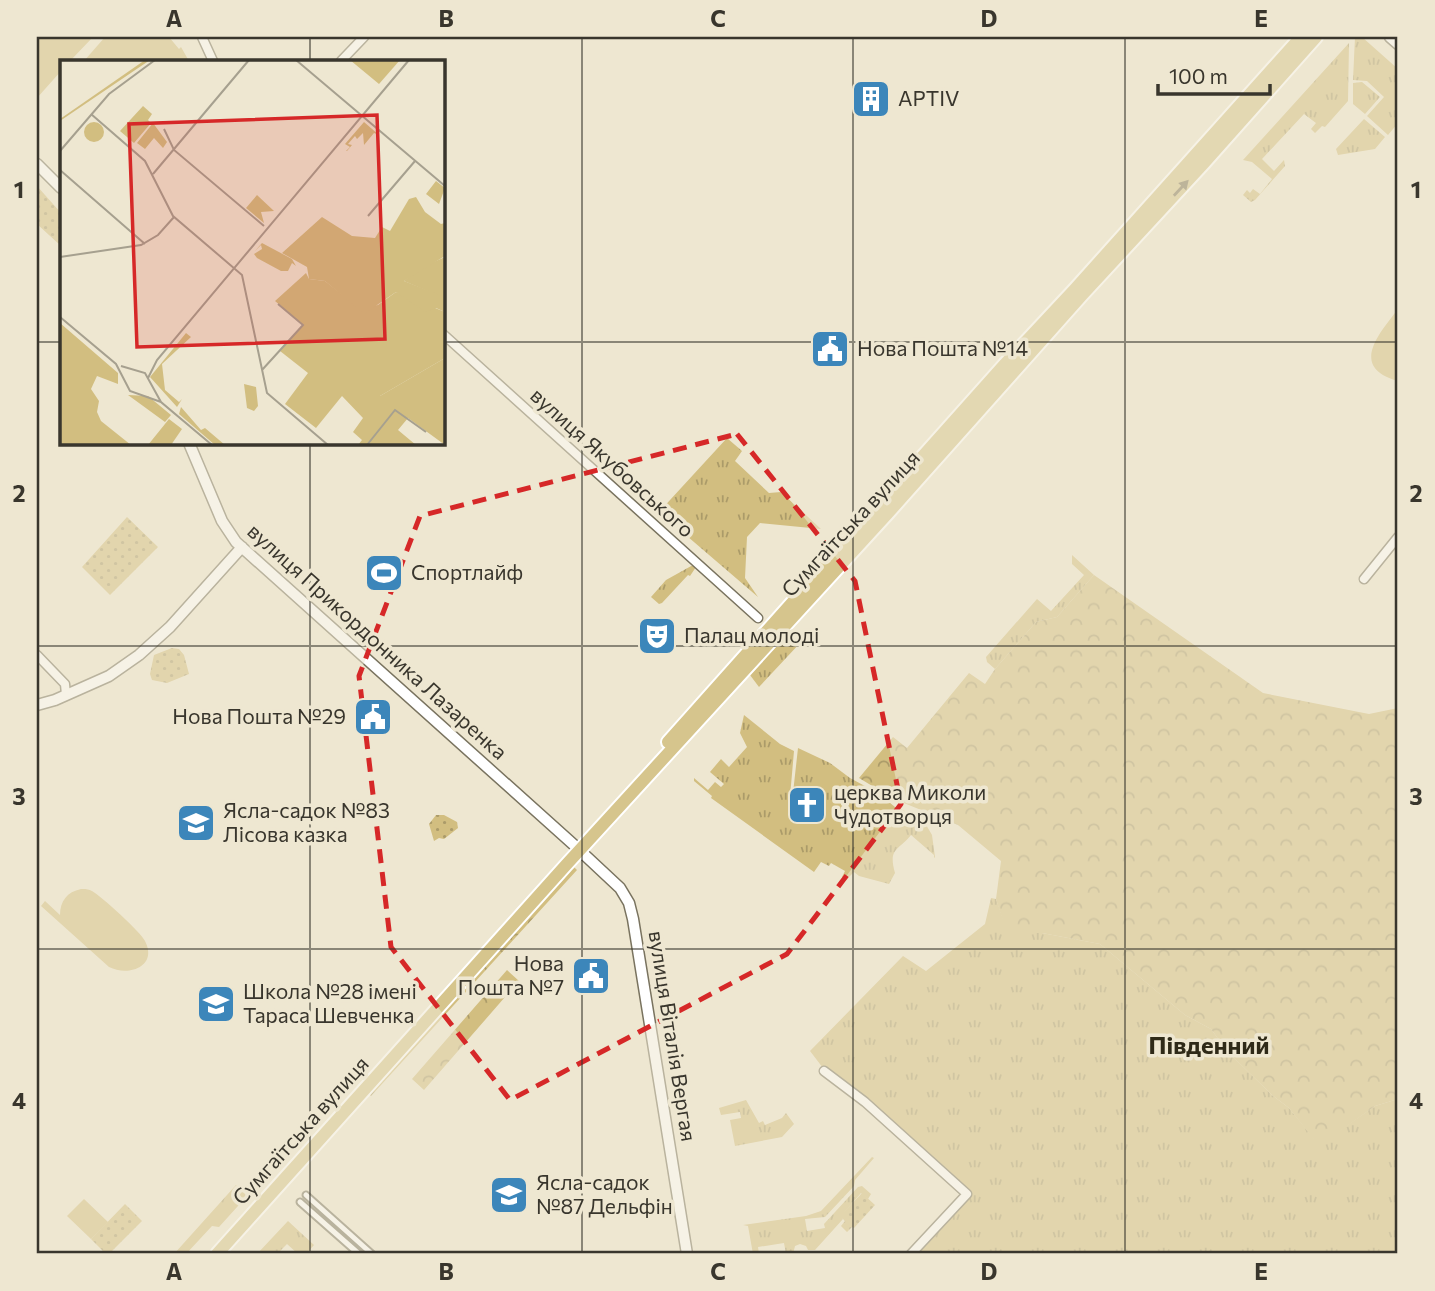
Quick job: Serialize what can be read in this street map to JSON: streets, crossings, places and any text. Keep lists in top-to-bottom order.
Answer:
{
  "streets": {
    "main road": ["Сумгаїтська вулиця"],
    "street": ["вулиця Якубовського", "вулиця Прикордонника Лазаренка", "вулиця Віталія Вергая"]
  },
  "crossings": [
    ["Сумгаїтська вулиця", "вулиця Прикордонника Лазаренка"],
    ["Сумгаїтська вулиця", "вулиця Віталія Вергая"],
    ["вулиця Прикордонника Лазаренка", "вулиця Віталія Вергая"]
  ],
  "districts": ["Південний"],
  "places": {
    "building": ["APTIV"],
    "public building": ["Нова Пошта №14", "Нова Пошта №29", "Нова Пошта №7"],
    "sports": ["Спортлайф"],
    "theatre": ["Палац молоді"],
    "church": ["церква Миколи Чудотворця"],
    "school or university": ["Ясла-садок №83 Лісова казка", "Школа №28 імені Тараса Шевченка", "Ясла-садок №87 Дельфін"]
  },
  "scale_bar": "100 m",
  "grid": {
    "columns": [
      "A",
      "B",
      "C",
      "D",
      "E"
    ],
    "rows": [
      "1",
      "2",
      "3",
      "4"
    ]
  }
}
